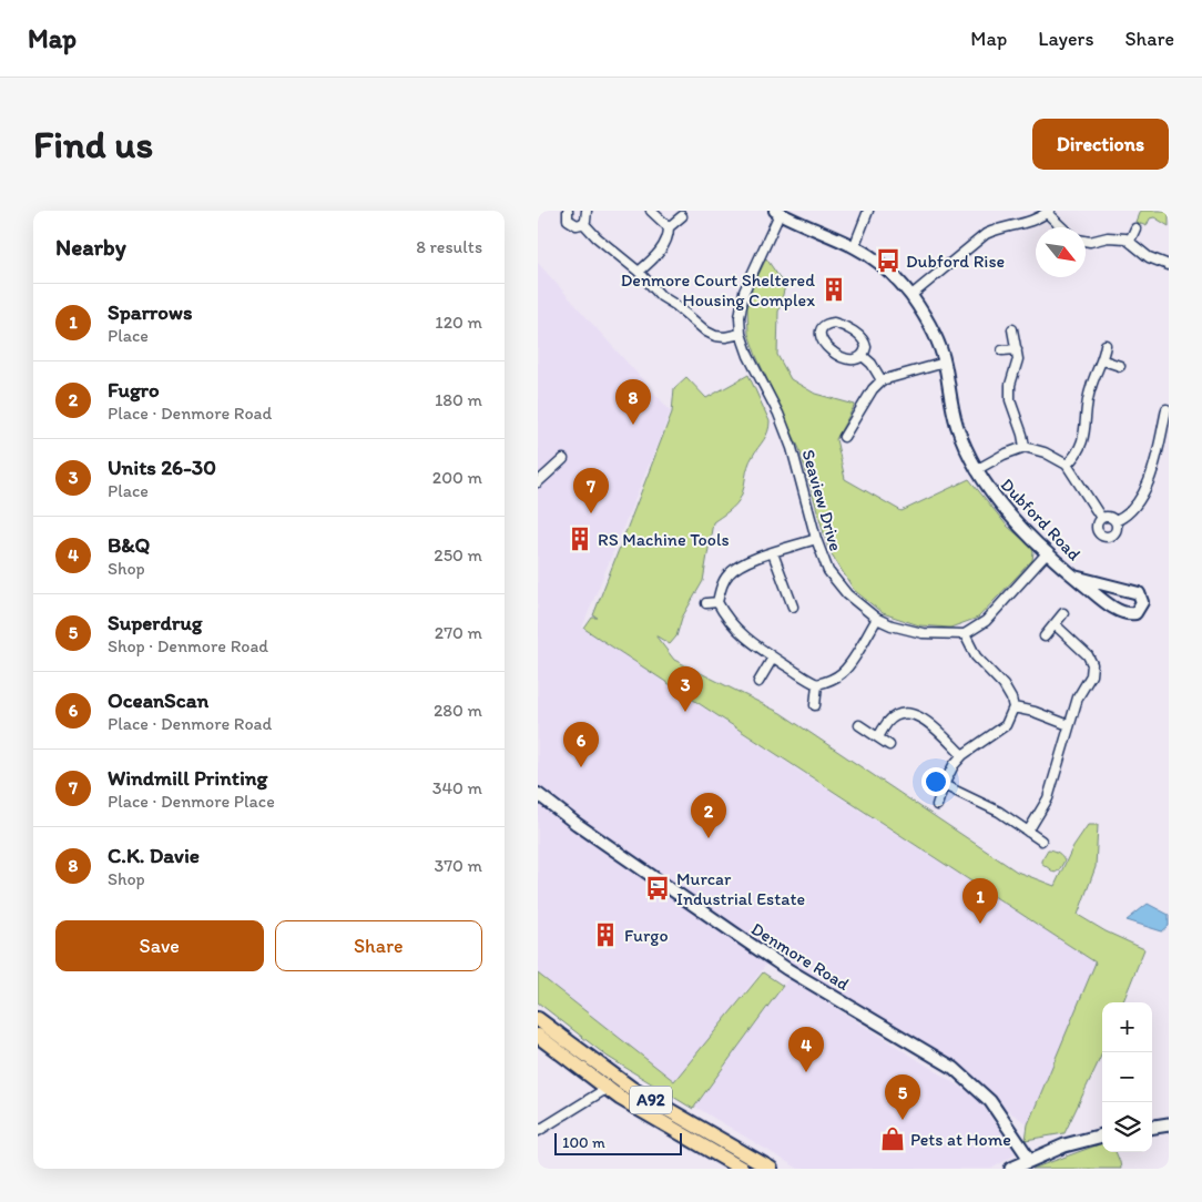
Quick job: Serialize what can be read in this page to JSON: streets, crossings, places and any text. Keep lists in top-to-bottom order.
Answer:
{
  "streets": {
    "main road": ["A92"],
    "street": ["Seaview Drive", "Dubford Road", "Denmore Road"]
  },
  "crossings": [
    ["Seaview Drive", "Dubford Road"]
  ],
  "places": {
    "bus stop": ["Dubford Rise", "Murcar Industrial Estate"],
    "building": ["Denmore Court Sheltered Housing Complex", "RS Machine Tools", "Furgo"],
    "shop": ["Pets at Home"]
  },
  "scale_bar": "100 m",
  "north": "bottom right",
  "page": {
    "header": "Map",
    "nav": ["Map", "Layers", "Share"],
    "buttons": [
      "Directions",
      ["Save", "Share"]
    ],
    "title": "Find us",
    "heading": ["Nearby", "8 results"],
    "list": [
      {
        "mark": "1",
        "name": "Sparrows",
        "note": "Place",
        "value": "120 m"
      },
      {
        "mark": "2",
        "name": "Fugro",
        "note": "Place · Denmore Road",
        "value": "180 m"
      },
      {
        "mark": "3",
        "name": "Units 26-30",
        "note": "Place",
        "value": "200 m"
      },
      {
        "mark": "4",
        "name": "B&Q",
        "note": "Shop",
        "value": "250 m"
      },
      {
        "mark": "5",
        "name": "Superdrug",
        "note": "Shop · Denmore Road",
        "value": "270 m"
      },
      {
        "mark": "6",
        "name": "OceanScan",
        "note": "Place · Denmore Road",
        "value": "280 m"
      },
      {
        "mark": "7",
        "name": "Windmill Printing",
        "note": "Place · Denmore Place",
        "value": "340 m"
      },
      {
        "mark": "8",
        "name": "C.K. Davie",
        "note": "Shop",
        "value": "370 m"
      }
    ],
    "pins": [
      "8",
      "7",
      "3",
      "6",
      "2",
      "1",
      "4",
      "5"
    ],
    "map_buttons": ["+", "−"],
    "scale": "100 m"
  }
}
